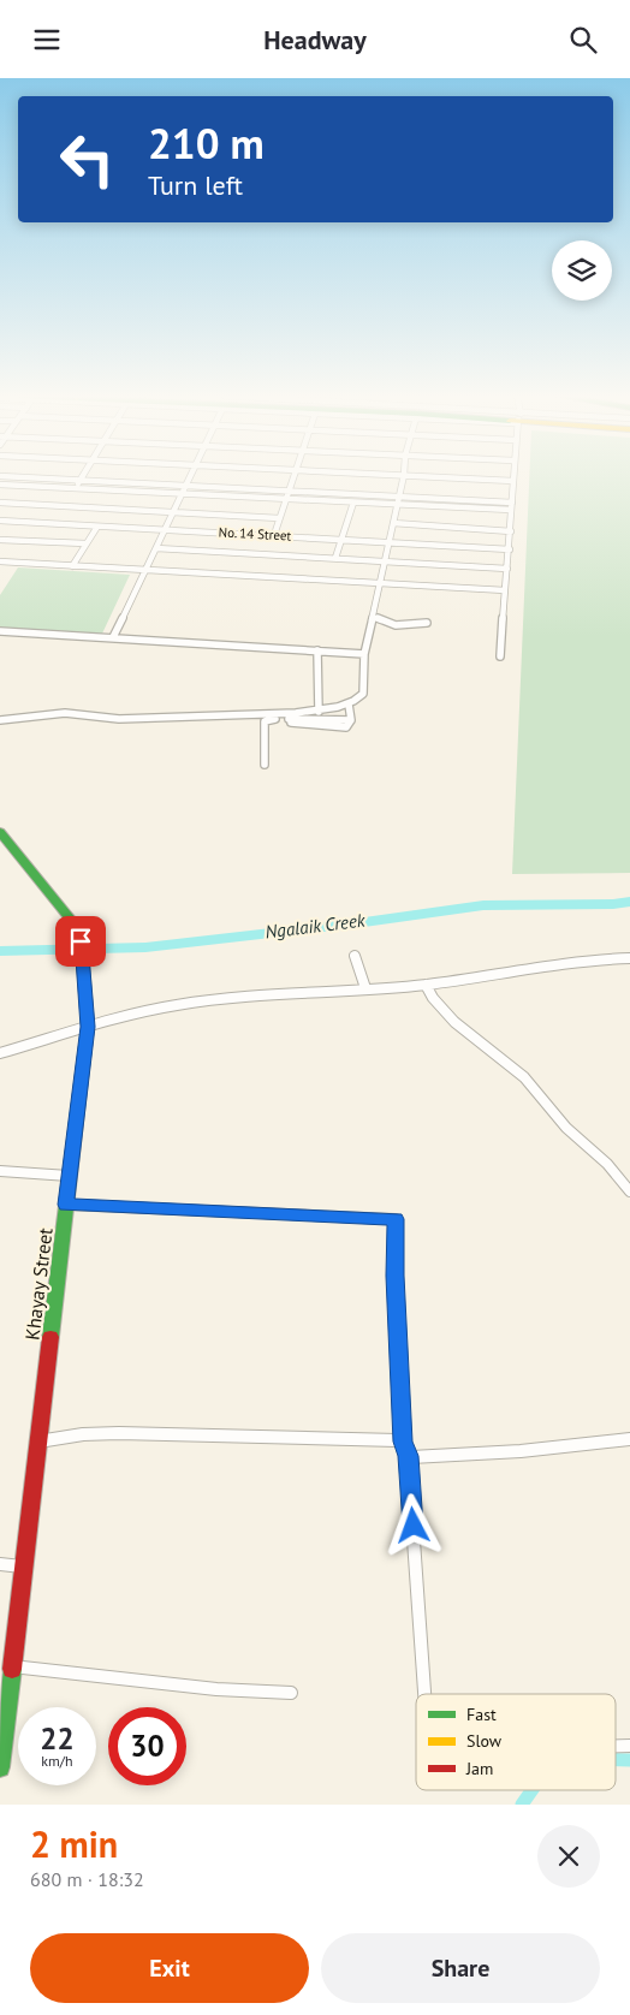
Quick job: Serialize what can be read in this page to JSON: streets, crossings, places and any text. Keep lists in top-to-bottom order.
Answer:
{
  "streets": {
    "main road": ["Khayay Street"],
    "street": ["No. 14 Street"]
  },
  "water": ["Ngalaik Creek"],
  "legend": ["Fast", "Slow", "Jam"],
  "page": {
    "header": "Headway",
    "turn": ["210 m", "Turn left"],
    "speed": "22 km/h",
    "limit": "30",
    "heading": ["2 min", "680 m · 18:32"],
    "buttons": ["Exit", "Share"]
  }
}
